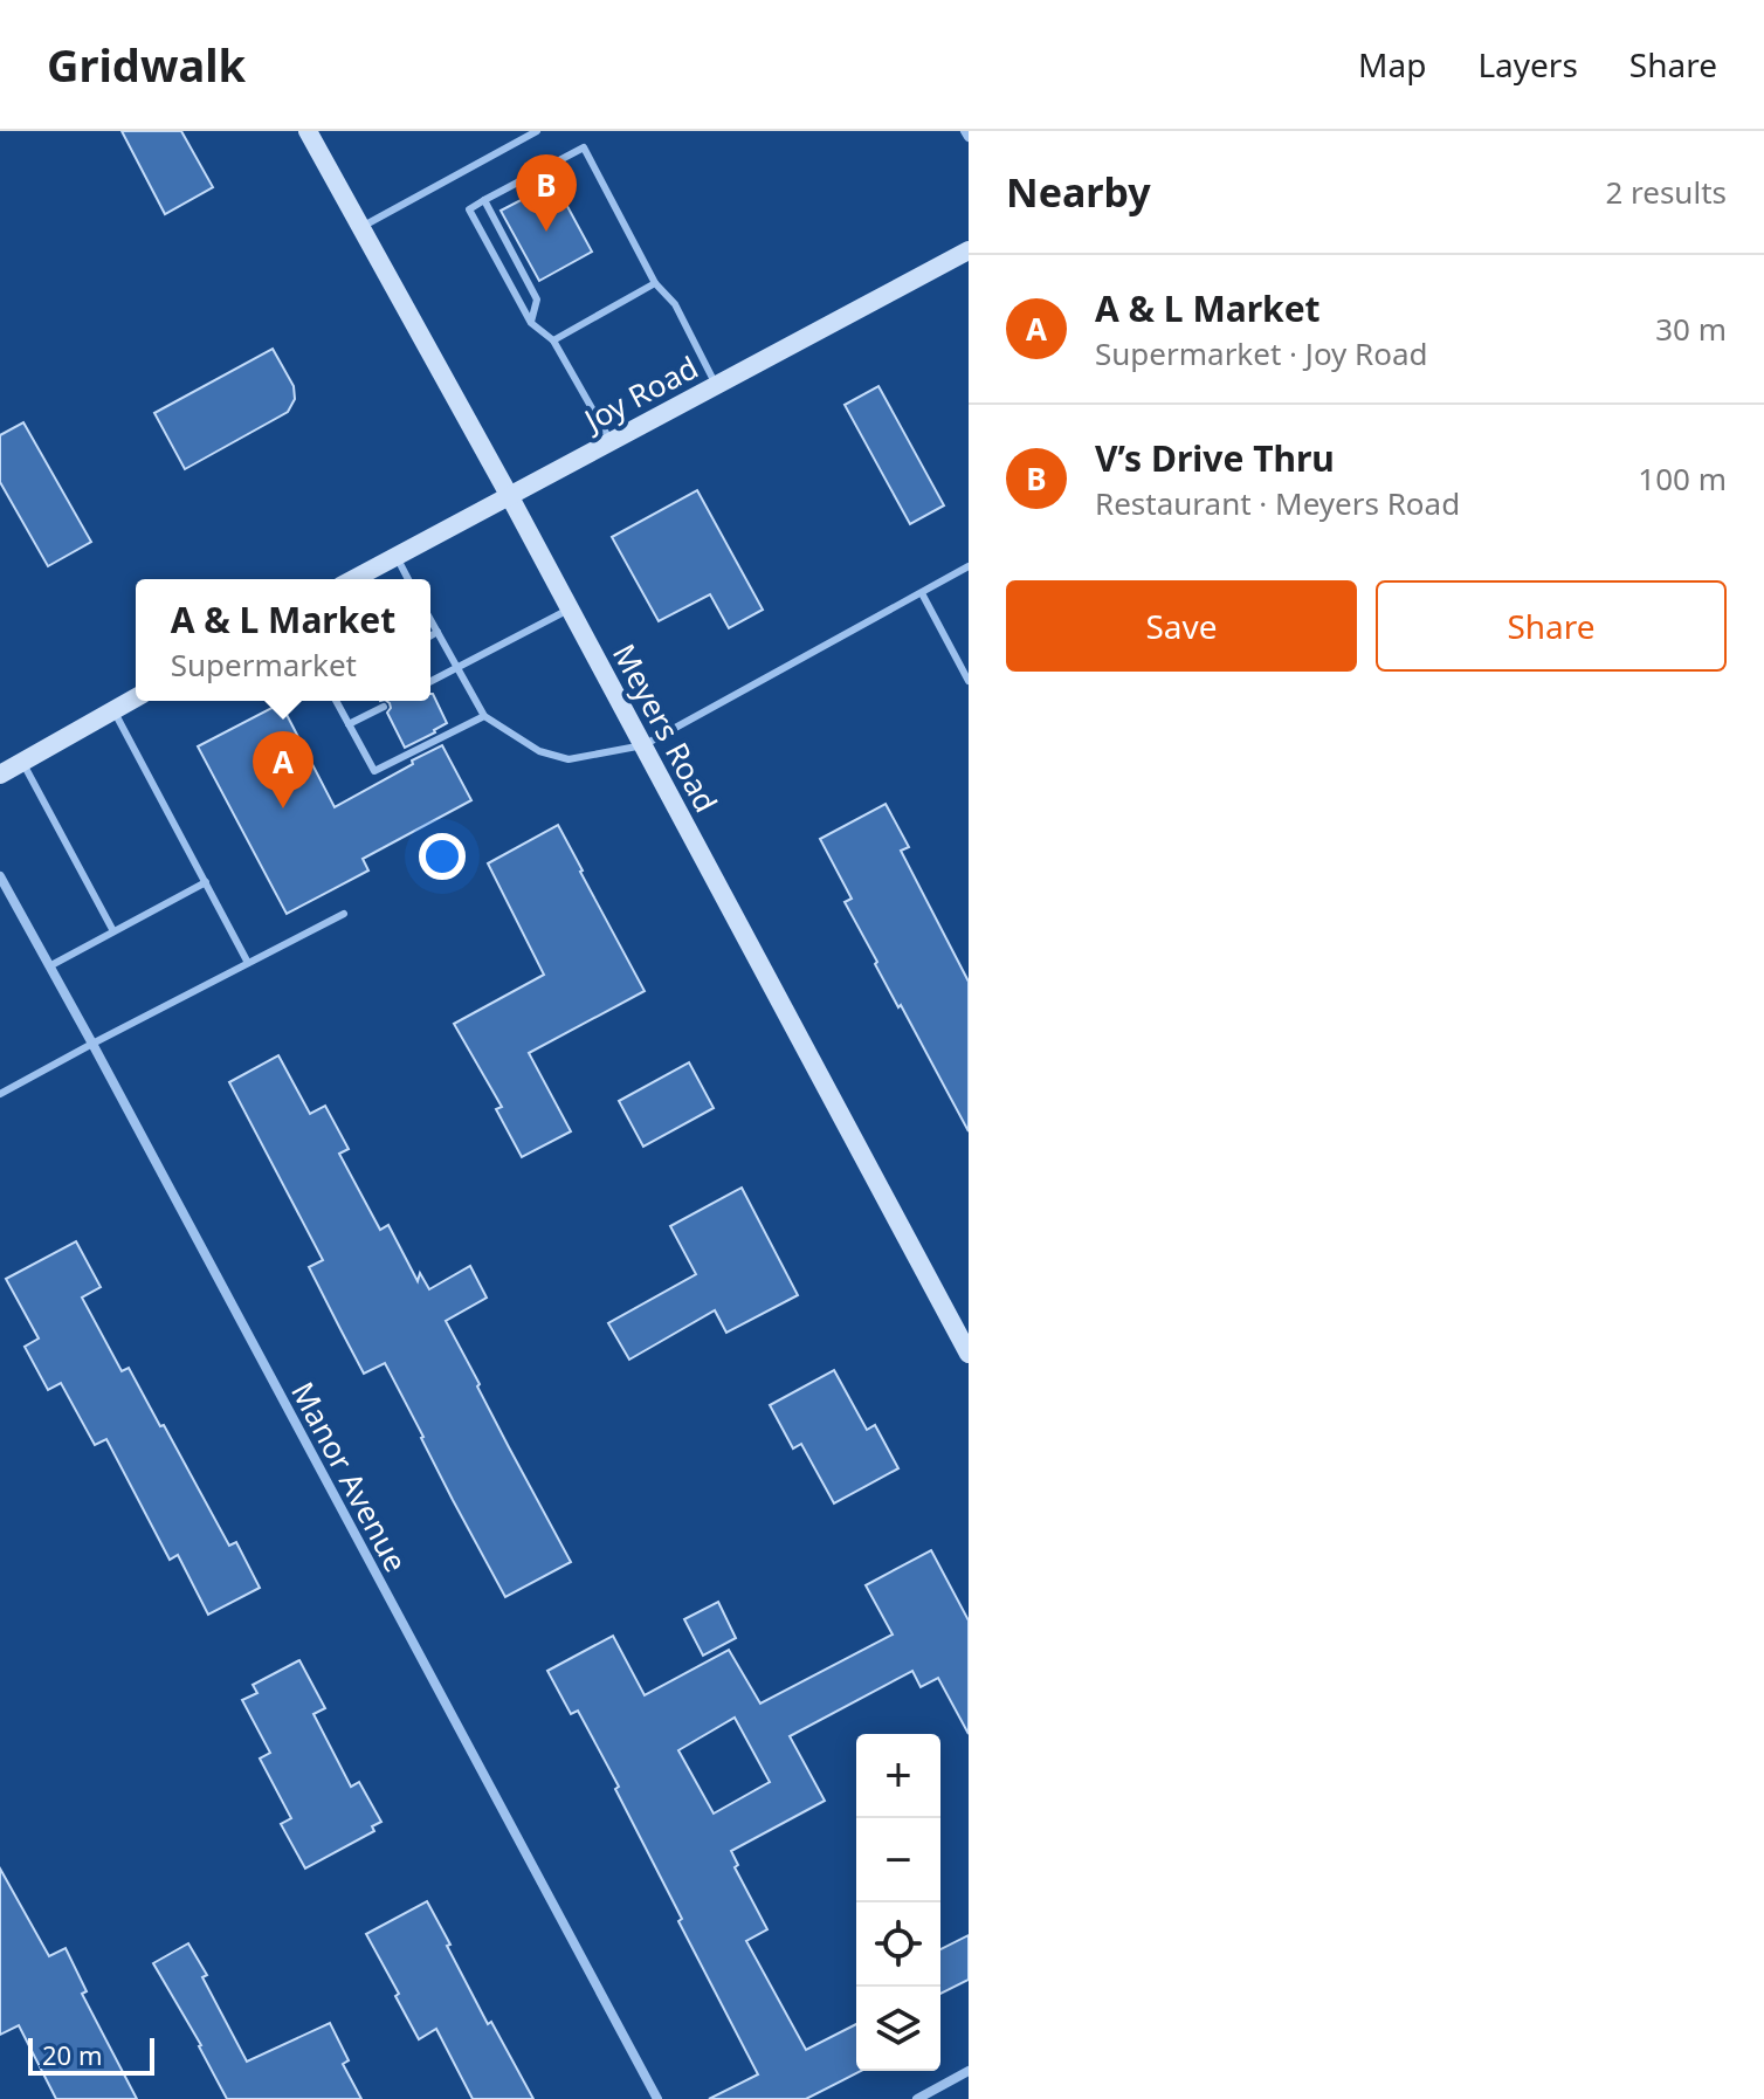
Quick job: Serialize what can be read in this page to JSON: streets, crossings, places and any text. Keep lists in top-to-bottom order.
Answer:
{
  "streets": {
    "street": ["Joy Road", "Meyers Road", "Manor Avenue"]
  },
  "crossings": [
    ["Joy Road", "Meyers Road"]
  ],
  "scale_bar": "20 m",
  "page": {
    "header": "Gridwalk",
    "nav": ["Map", "Layers", "Share"],
    "heading": ["Nearby", "2 results"],
    "pins": ["B", "A"],
    "list": [
      {
        "mark": "A",
        "name": "A & L Market",
        "note": "Supermarket · Joy Road",
        "value": "30 m"
      },
      {
        "mark": "B",
        "name": "V’s Drive Thru",
        "note": "Restaurant · Meyers Road",
        "value": "100 m"
      }
    ],
    "buttons": ["Save", "Share"],
    "popup": ["A & L Market", "Supermarket"],
    "map_buttons": ["+", "−"],
    "scale": "20 m"
  }
}
